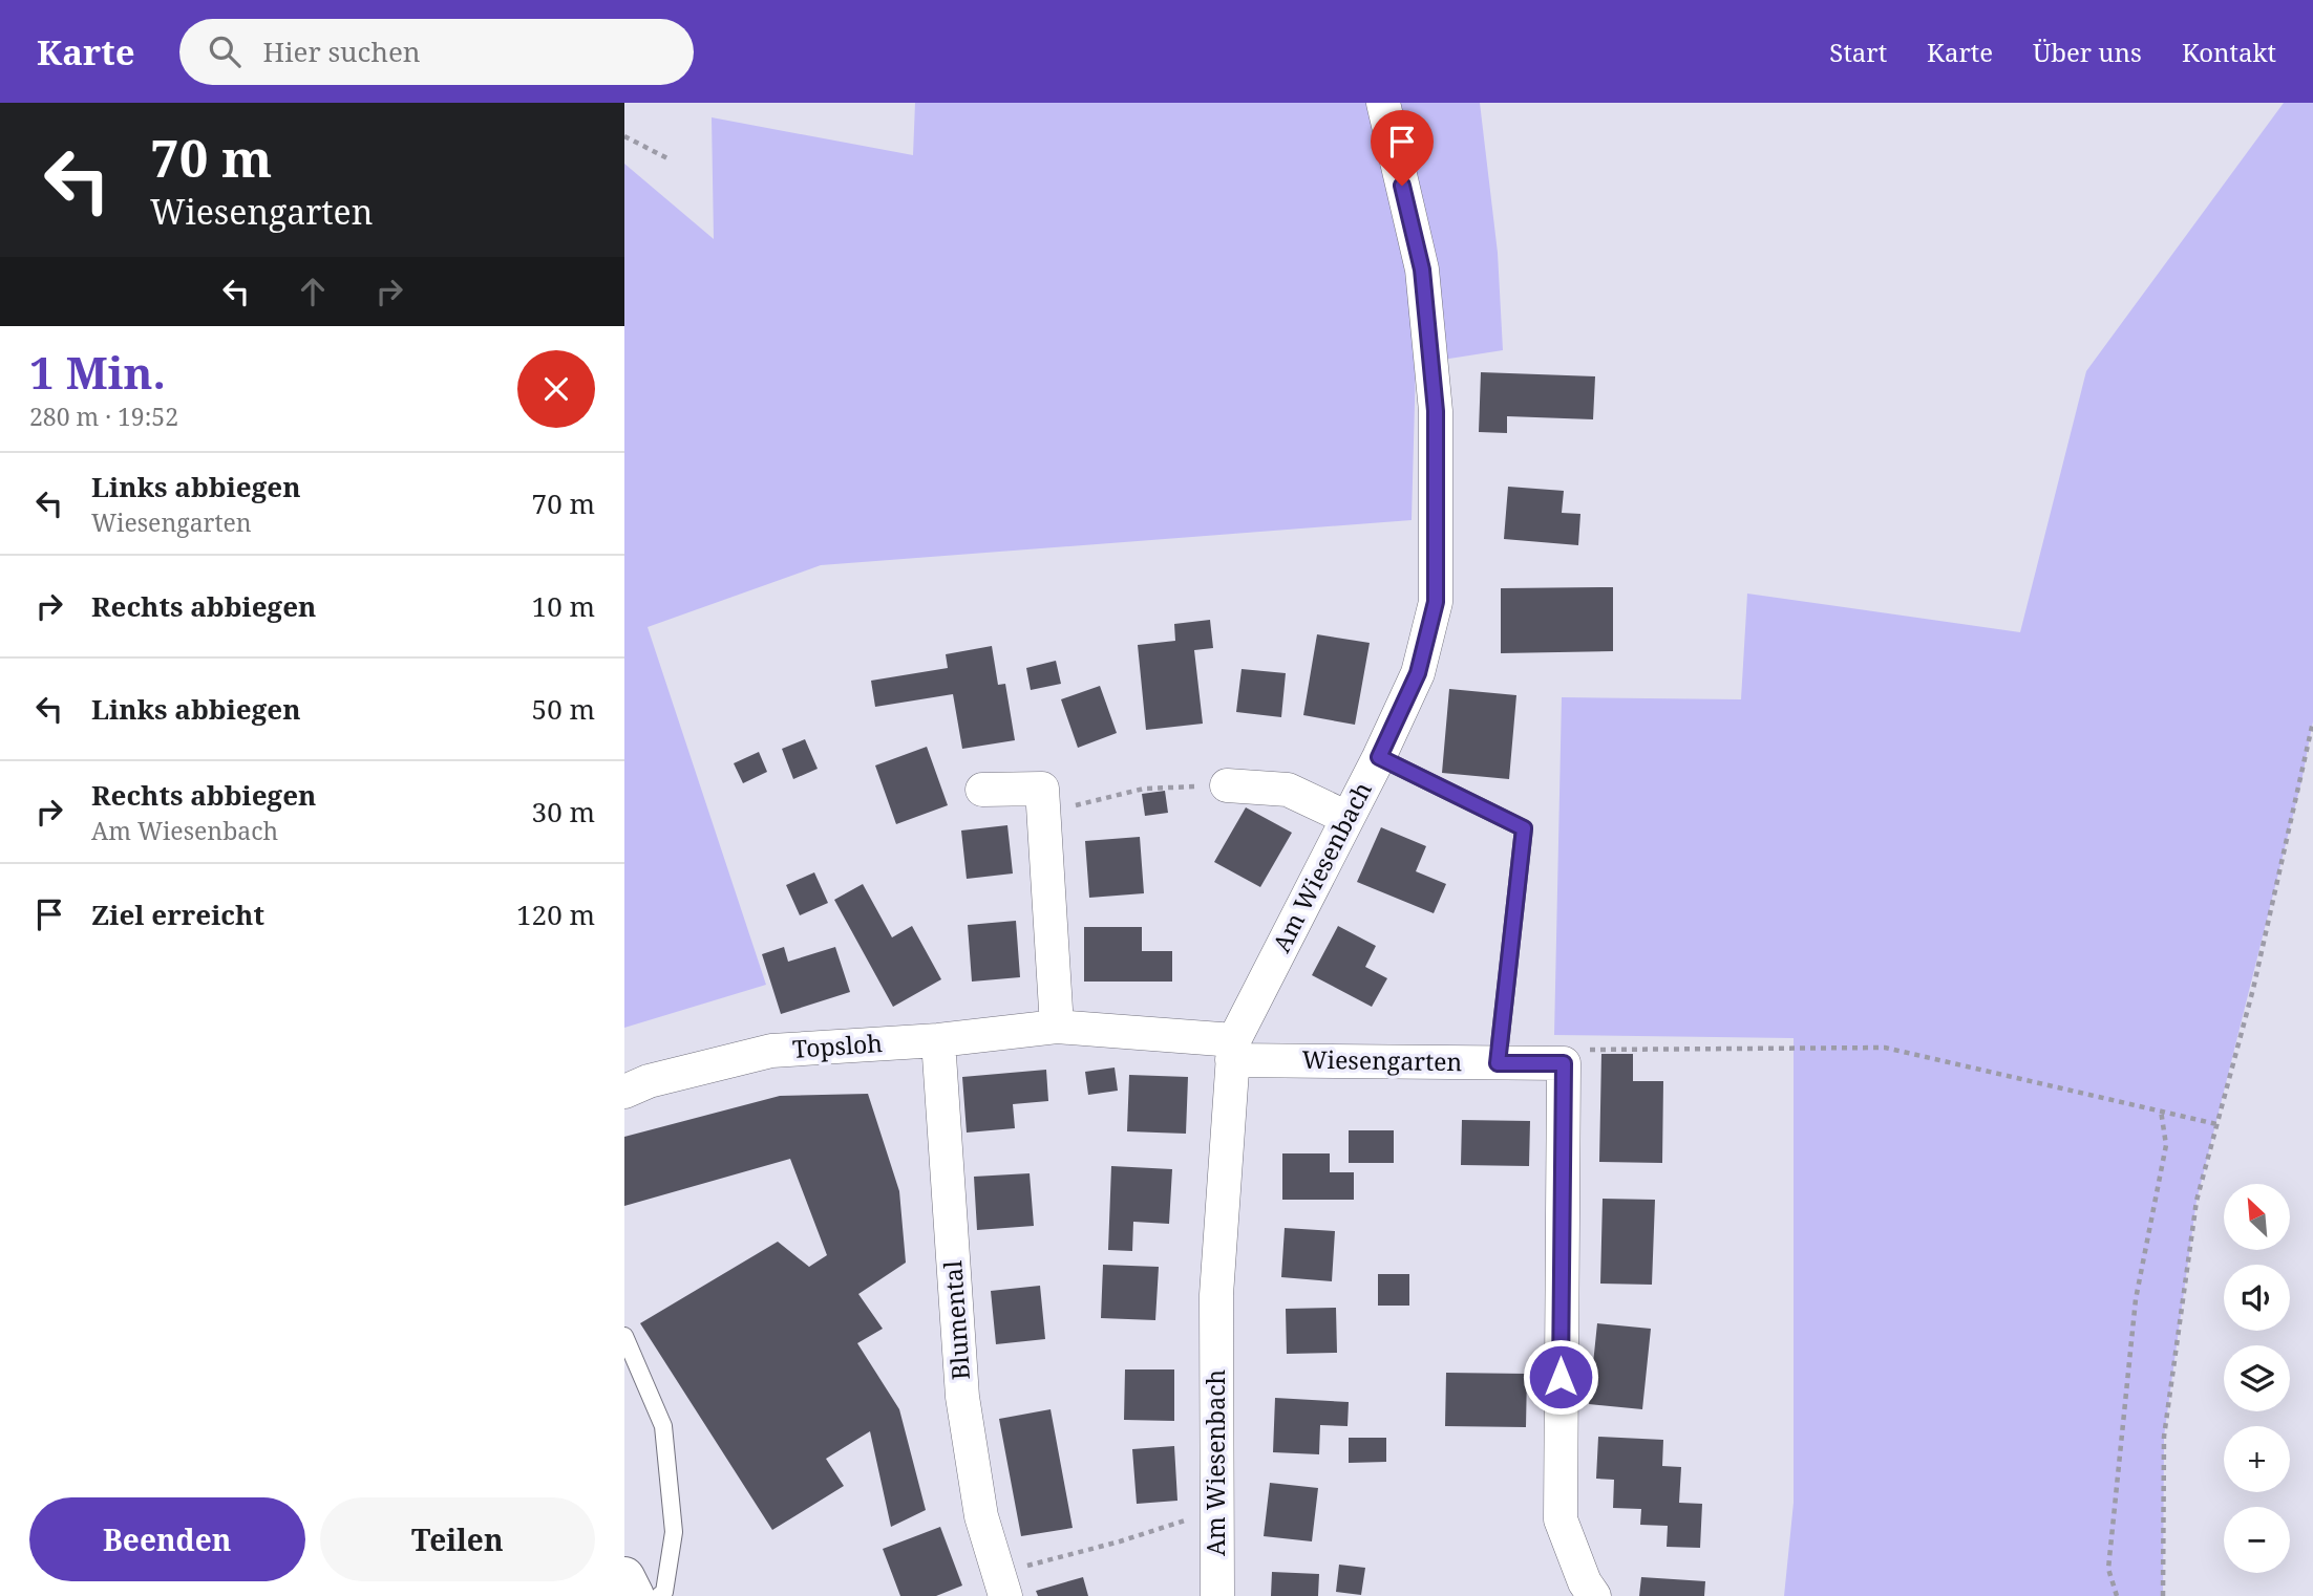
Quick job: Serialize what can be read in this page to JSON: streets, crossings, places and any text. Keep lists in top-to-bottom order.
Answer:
{
  "streets": {
    "street": [
      "Am Wiesenbach",
      "Topsloh",
      "Wiesengarten",
      "Blumental"
    ]
  },
  "crossings": [
    ["Am Wiesenbach", "Topsloh"],
    ["Am Wiesenbach", "Wiesengarten"],
    ["Topsloh", "Wiesengarten"],
    ["Topsloh", "Blumental"]
  ],
  "north": "top left",
  "page": {
    "header": "Karte",
    "search": "Hier suchen",
    "nav": [
      "Start",
      "Karte",
      "Über uns",
      "Kontakt"
    ],
    "turn": ["70 m", "Wiesengarten"],
    "heading": ["1 Min.", "280 m · 19:52"],
    "list": [
      {
        "name": "Links abbiegen",
        "note": "Wiesengarten",
        "value": "70 m"
      },
      {
        "name": "Rechts abbiegen",
        "value": "10 m"
      },
      {
        "name": "Links abbiegen",
        "value": "50 m"
      },
      {
        "name": "Rechts abbiegen",
        "note": "Am Wiesenbach",
        "value": "30 m"
      },
      {
        "name": "Ziel erreicht",
        "value": "120 m"
      }
    ],
    "map_buttons": ["+", "−"],
    "buttons": ["Beenden", "Teilen"]
  }
}
